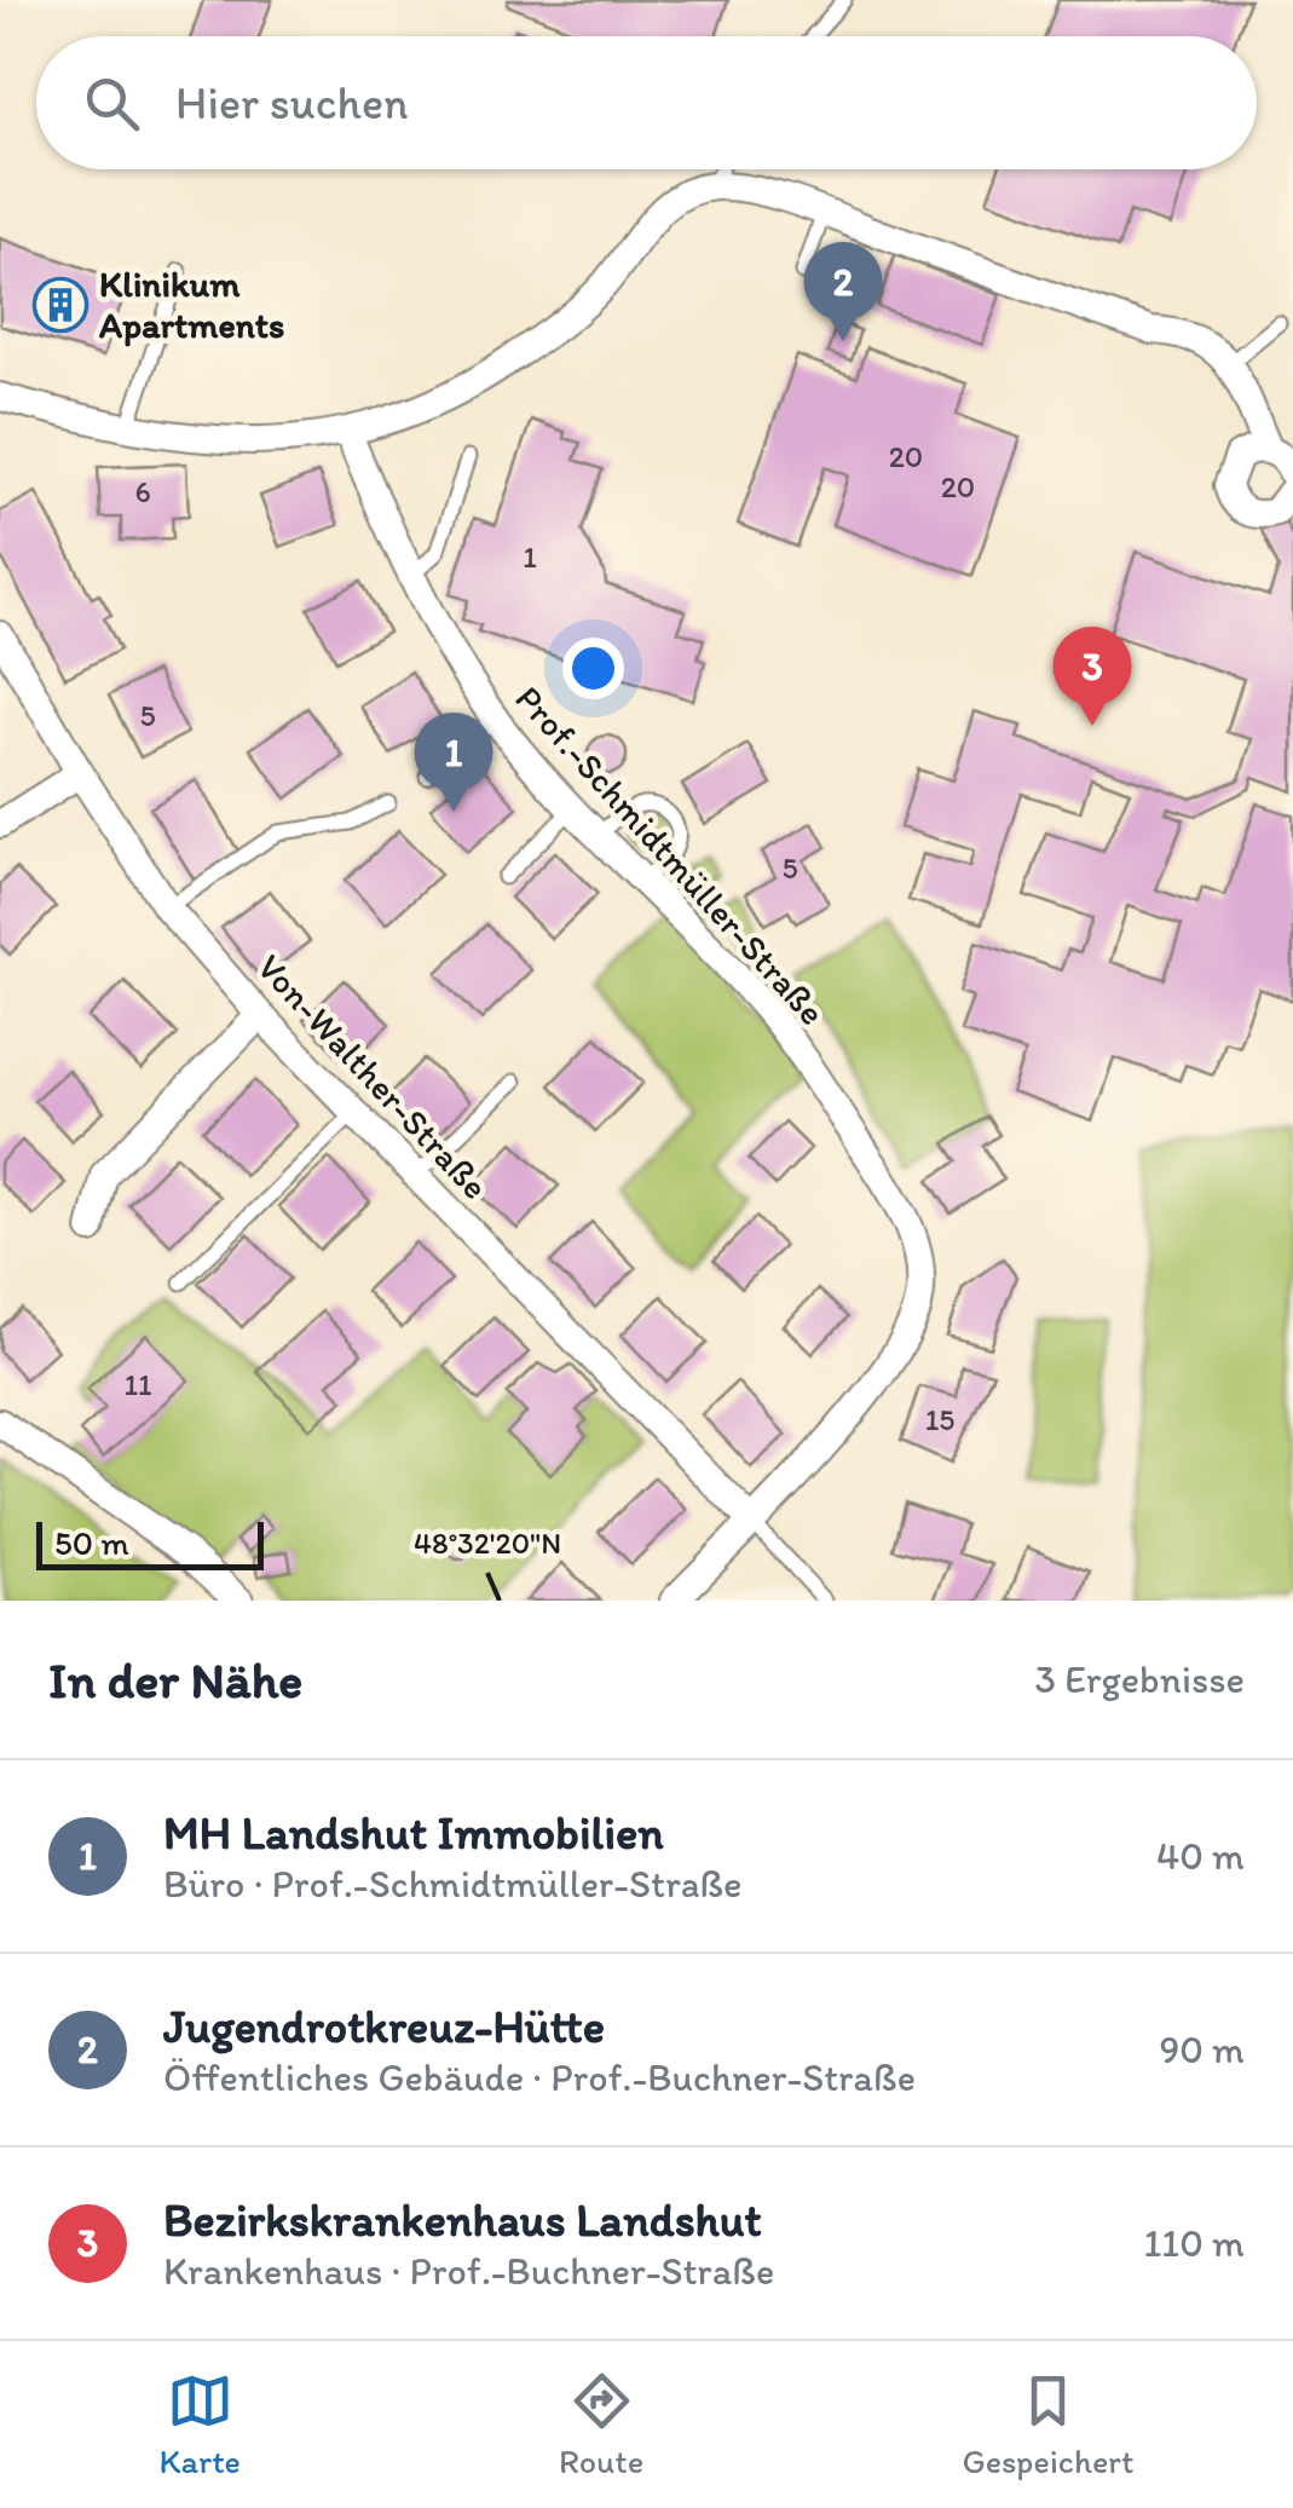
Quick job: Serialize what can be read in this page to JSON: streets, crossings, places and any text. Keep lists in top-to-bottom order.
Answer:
{
  "streets": {
    "street": ["Prof.-Schmidtmüller-Straße", "Von-Walther-Straße"]
  },
  "crossings": [
    ["Prof.-Schmidtmüller-Straße", "Von-Walther-Straße"]
  ],
  "places": {
    "building": ["Klinikum Apartments"]
  },
  "house_numbers": [
    "20",
    "20",
    "6",
    "1",
    "5",
    "5",
    "11",
    "15"
  ],
  "scale_bar": "50 m",
  "page": {
    "search": "Hier suchen",
    "pins": ["2", "3", "1"],
    "scale": "50 m",
    "heading": ["In der Nähe", "3 Ergebnisse"],
    "list": [
      {
        "mark": "1",
        "name": "MH Landshut Immobilien",
        "note": "Büro · Prof.-Schmidtmüller-Straße",
        "value": "40 m"
      },
      {
        "mark": "2",
        "name": "Jugendrotkreuz-Hütte",
        "note": "Öffentliches Gebäude · Prof.-Buchner-Straße",
        "value": "90 m"
      },
      {
        "mark": "3",
        "name": "Bezirkskrankenhaus Landshut",
        "note": "Krankenhaus · Prof.-Buchner-Straße",
        "value": "110 m"
      }
    ],
    "nav": ["Karte", "Route", "Gespeichert"]
  },
  "coordinates": ["48°32'20\"N"]
}
